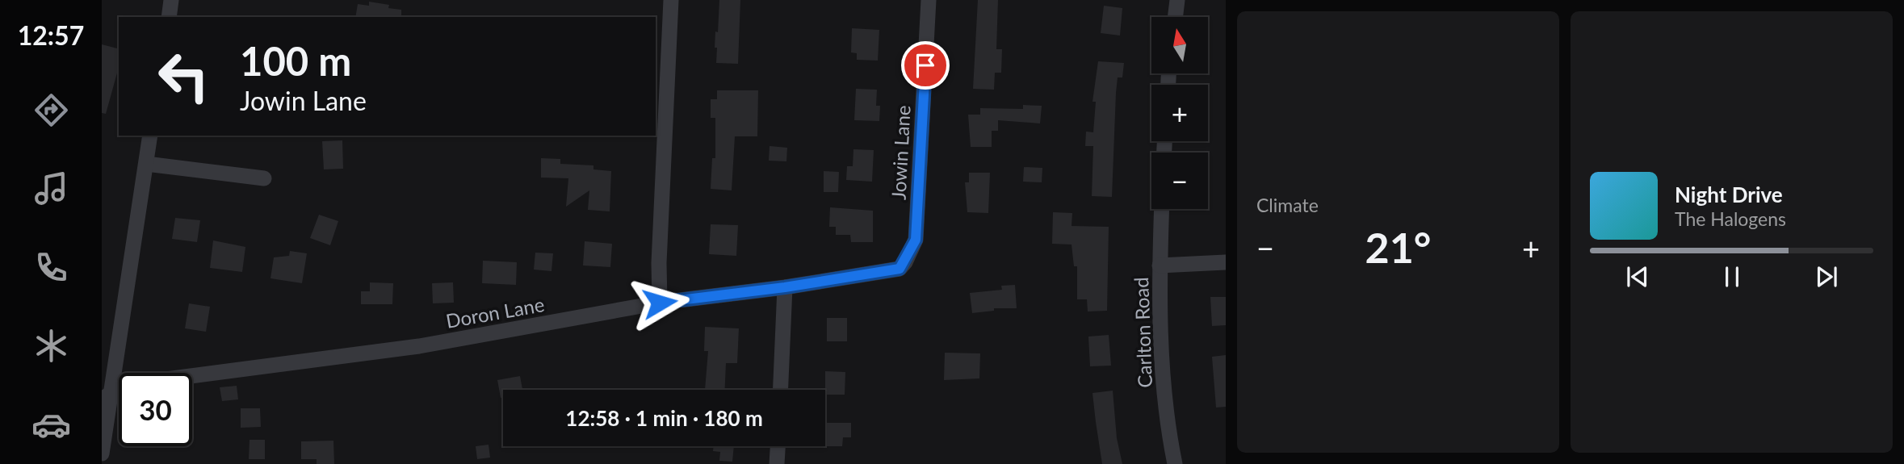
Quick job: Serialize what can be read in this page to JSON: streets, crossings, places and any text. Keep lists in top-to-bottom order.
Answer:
{
  "streets": {
    "street": ["Jowin Lane", "Doron Lane", "Carlton Road"]
  },
  "crossings": [
    ["Jowin Lane", "Doron Lane"]
  ],
  "north": "top",
  "page": {
    "tabs": "12:57",
    "tile": "Climate",
    "map_buttons": ["+", "−"],
    "turn": ["100 m", "Jowin Lane"],
    "song": ["Night Drive", "The Halogens"],
    "heat": ["−", "21°", "+"],
    "limit": "30",
    "trip": "12:58 · 1 min · 180 m"
  }
}
